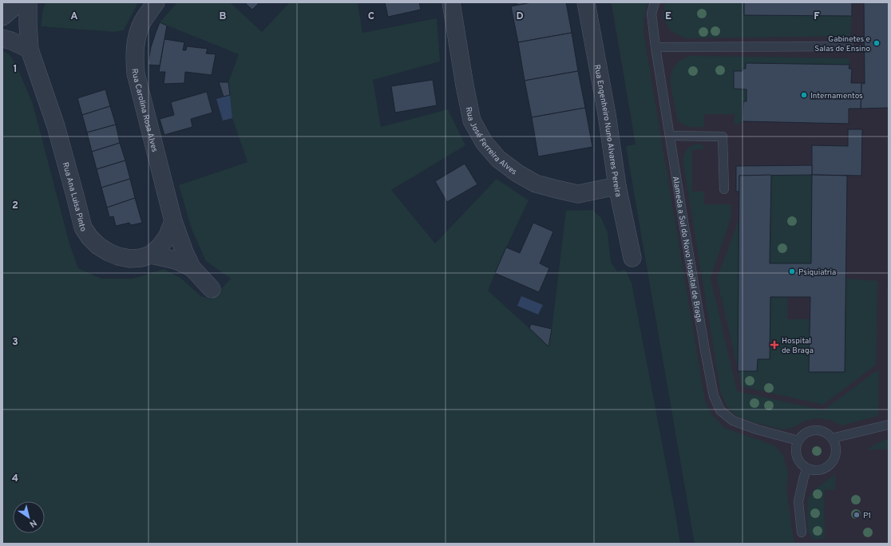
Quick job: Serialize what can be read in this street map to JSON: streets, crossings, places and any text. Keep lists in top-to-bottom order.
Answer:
{
  "streets": {
    "street": [
      "Rua Carolina Rosa Alves",
      "Rua Engenheiro Nuno Alvares Pereira",
      "Rua José Ferreira Alves",
      "Rua Ana Luisa Pinto"
    ],
    "lane": ["Alameda a Sul do Novo Hospital de Braga"]
  },
  "crossings": [
    ["Rua Engenheiro Nuno Alvares Pereira", "Rua José Ferreira Alves"]
  ],
  "places": {
    "other": [
      "Gabinetes e Salas de Ensino",
      "Internamentos",
      "Psiquiatria",
      "P1"
    ],
    "health": ["Hospital de Braga"]
  },
  "north": "bottom right",
  "grid": {
    "columns": [
      "A",
      "B",
      "C",
      "D",
      "E",
      "F"
    ],
    "rows": [
      "1",
      "2",
      "3",
      "4"
    ]
  }
}
